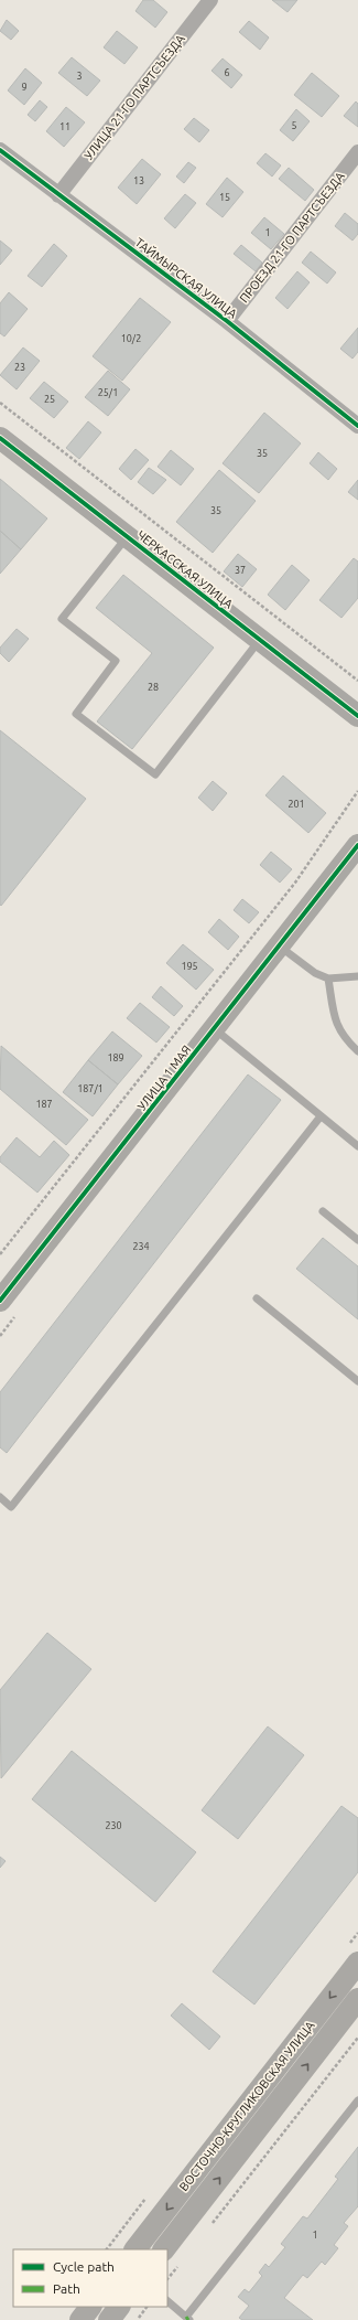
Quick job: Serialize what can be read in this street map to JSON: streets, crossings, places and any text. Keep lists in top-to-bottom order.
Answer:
{
  "streets": {
    "street": [
      "УЛИЦА 21-ГО ПАРТСЪЕЗДА",
      "ПРОЕЗД 21-ГО ПАРТСЪЕЗДА",
      "ТАЙМЫРСКАЯ УЛИЦА",
      "ЧЕРКАССКАЯ УЛИЦА",
      "УЛИЦА 1 МАЯ",
      "ВОСТОЧНО-КРУГЛИКОВСКАЯ УЛИЦА"
    ]
  },
  "crossings": [
    ["УЛИЦА 21-ГО ПАРТСЪЕЗДА", "ТАЙМЫРСКАЯ УЛИЦА"],
    ["ПРОЕЗД 21-ГО ПАРТСЪЕЗДА", "ТАЙМЫРСКАЯ УЛИЦА"]
  ],
  "house_numbers": [
    "6",
    "3",
    "9",
    "5",
    "11",
    "13",
    "15",
    "1",
    "10/2",
    "23",
    "25/1",
    "25",
    "35",
    "35",
    "37",
    "28",
    "201",
    "195",
    "189",
    "187/1",
    "187",
    "234",
    "230",
    "1"
  ],
  "legend": ["Cycle path", "Path"]
}
